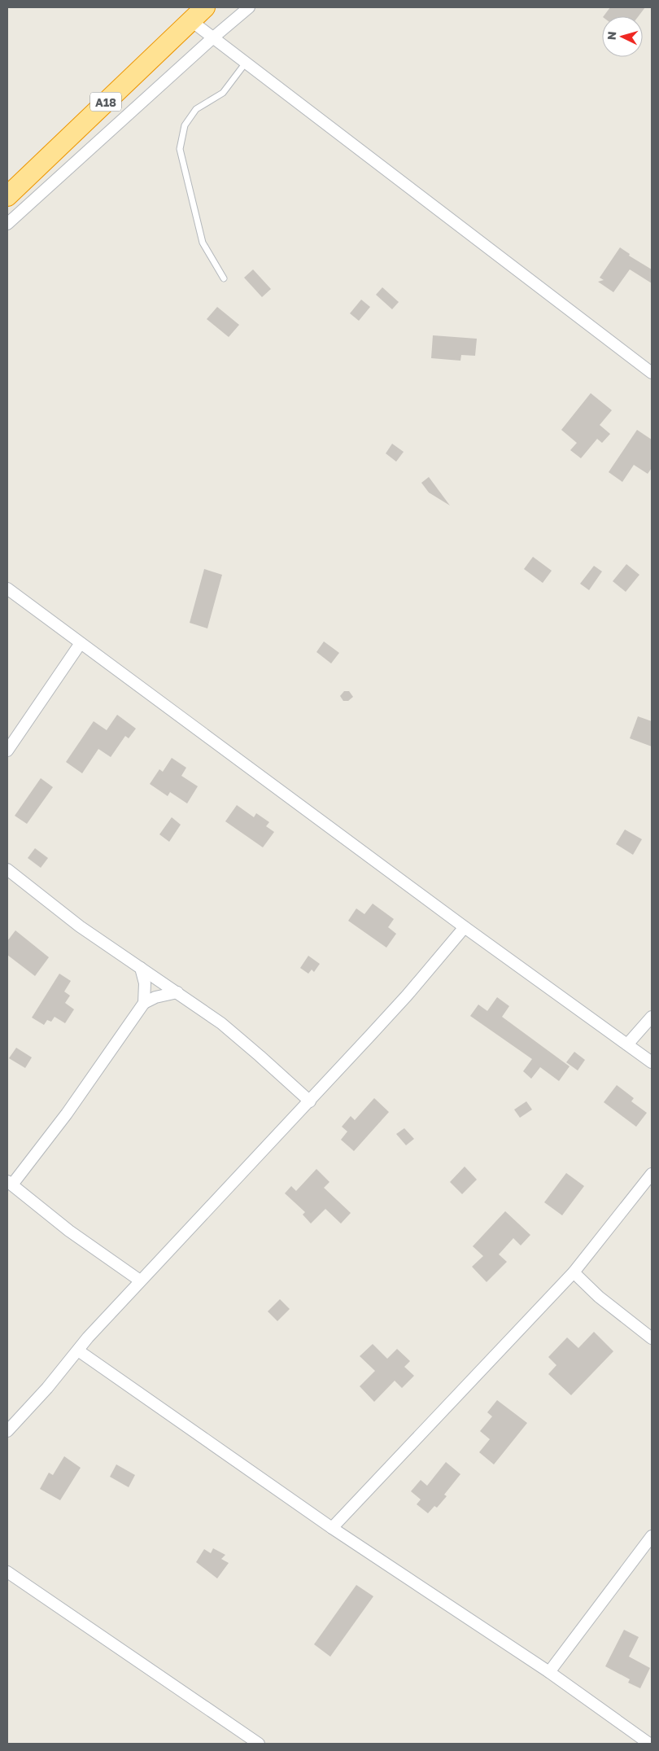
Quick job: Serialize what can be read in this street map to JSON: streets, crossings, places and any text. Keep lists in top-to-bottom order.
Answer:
{
  "streets": {
    "highway": ["A18"]
  },
  "north": "left"
}
